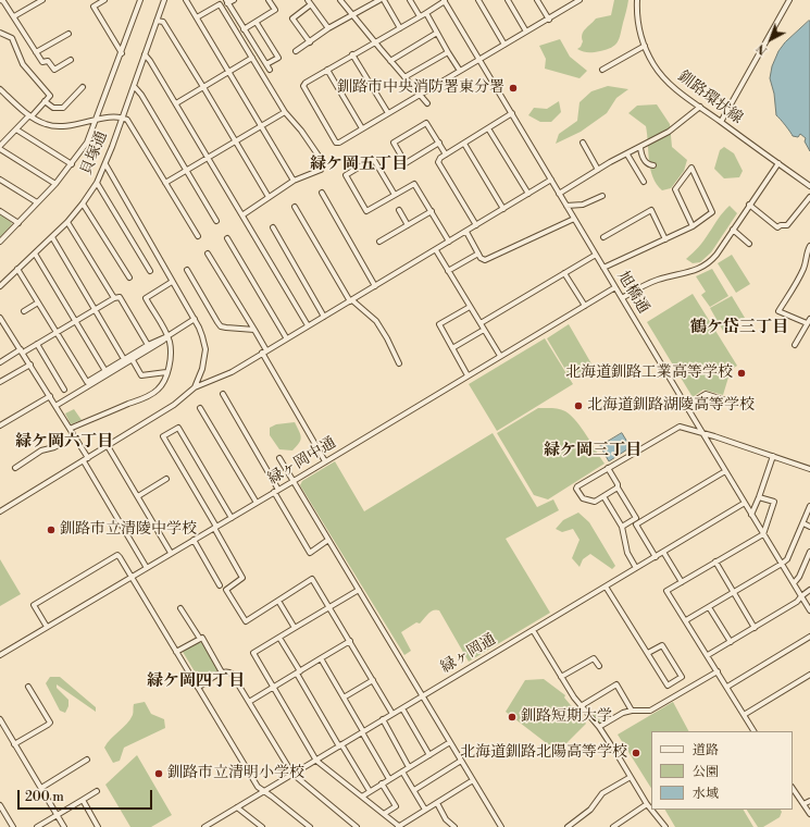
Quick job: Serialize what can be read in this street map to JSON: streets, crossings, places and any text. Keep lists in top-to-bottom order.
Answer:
{
  "streets": {
    "street": [
      "釧路環状線",
      "貝塚通",
      "旭橋通",
      "緑ヶ岡中通",
      "緑ヶ岡通"
    ]
  },
  "crossings": [
    ["旭橋通", "緑ヶ岡中通"],
    ["旭橋通", "緑ヶ岡通"]
  ],
  "districts": [
    "緑ケ岡五丁目",
    "鶴ケ岱三丁目",
    "緑ケ岡六丁目",
    "緑ケ岡三丁目",
    "緑ケ岡四丁目"
  ],
  "places": [
    "釧路市中央消防署東分署",
    "北海道釧路工業高等学校",
    "北海道釧路湖陵高等学校",
    "釧路市立清陵中学校",
    "釧路短期大学",
    "北海道釧路北陽高等学校",
    "釧路市立清明小学校"
  ],
  "legend": ["道路", "公園", "水域"],
  "scale_bar": "200 m",
  "north": "bottom left"
}
